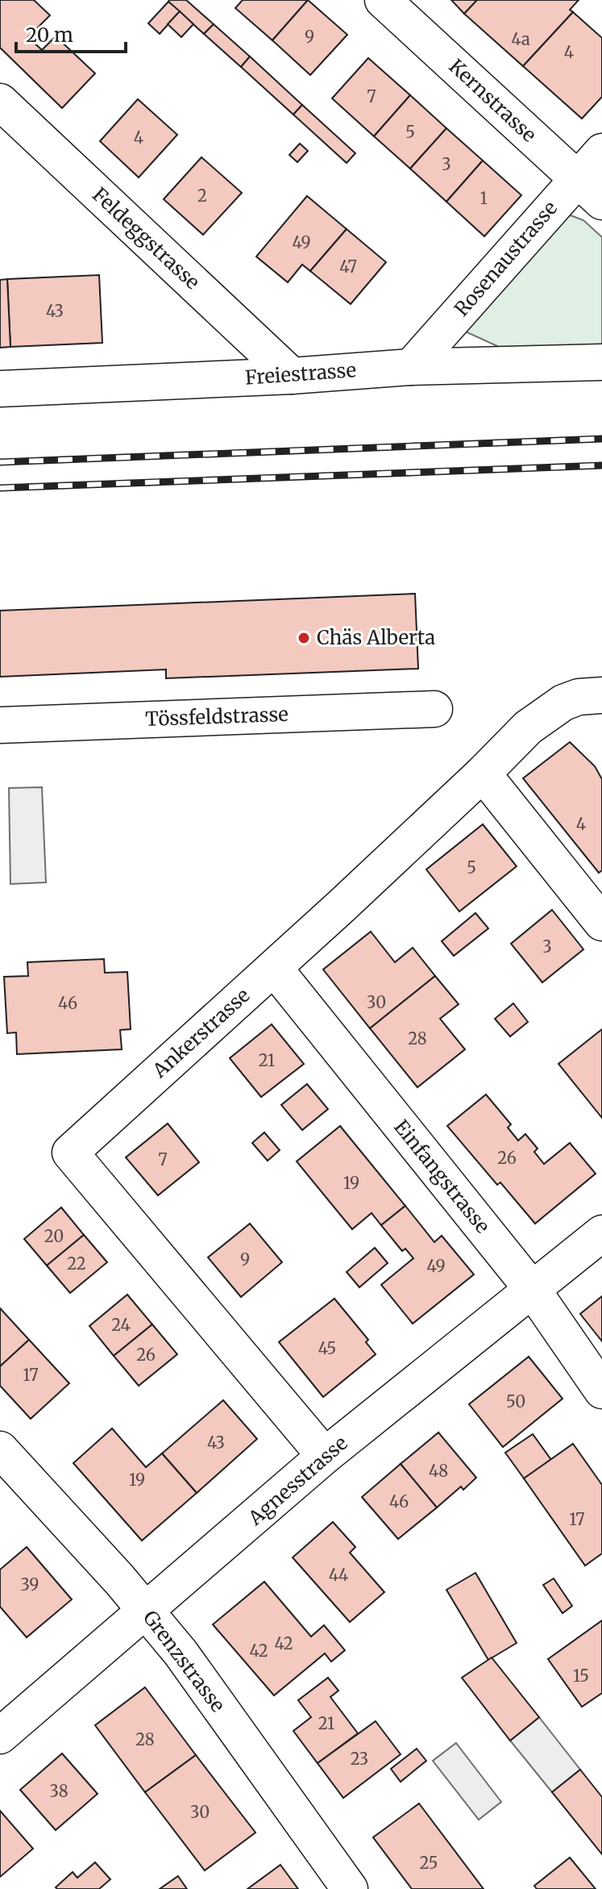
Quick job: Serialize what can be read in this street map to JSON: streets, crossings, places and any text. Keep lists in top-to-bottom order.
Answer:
{
  "streets": {
    "street": [
      "Kernstrasse",
      "Feldeggstrasse",
      "Rosenaustrasse",
      "Freiestrasse",
      "Tössfeldstrasse",
      "Ankerstrasse",
      "Einfangstrasse",
      "Agnesstrasse",
      "Grenzstrasse"
    ]
  },
  "crossings": [
    ["Kernstrasse", "Rosenaustrasse"],
    ["Feldeggstrasse", "Freiestrasse"],
    ["Rosenaustrasse", "Freiestrasse"],
    ["Ankerstrasse", "Einfangstrasse"],
    ["Ankerstrasse", "Agnesstrasse"],
    ["Einfangstrasse", "Agnesstrasse"],
    ["Agnesstrasse", "Grenzstrasse"]
  ],
  "places": ["Chäs Alberta"],
  "house_numbers": [
    "9",
    "4a",
    "4",
    "7",
    "5",
    "4",
    "3",
    "2",
    "1",
    "49",
    "47",
    "43",
    "4",
    "5",
    "3",
    "30",
    "46",
    "28",
    "21",
    "26",
    "7",
    "19",
    "20",
    "9",
    "22",
    "49",
    "24",
    "45",
    "26",
    "17",
    "50",
    "43",
    "48",
    "19",
    "46",
    "17",
    "44",
    "39",
    "42",
    "42",
    "15",
    "21",
    "28",
    "23",
    "38",
    "30",
    "25"
  ],
  "scale_bar": "20 m"
}
